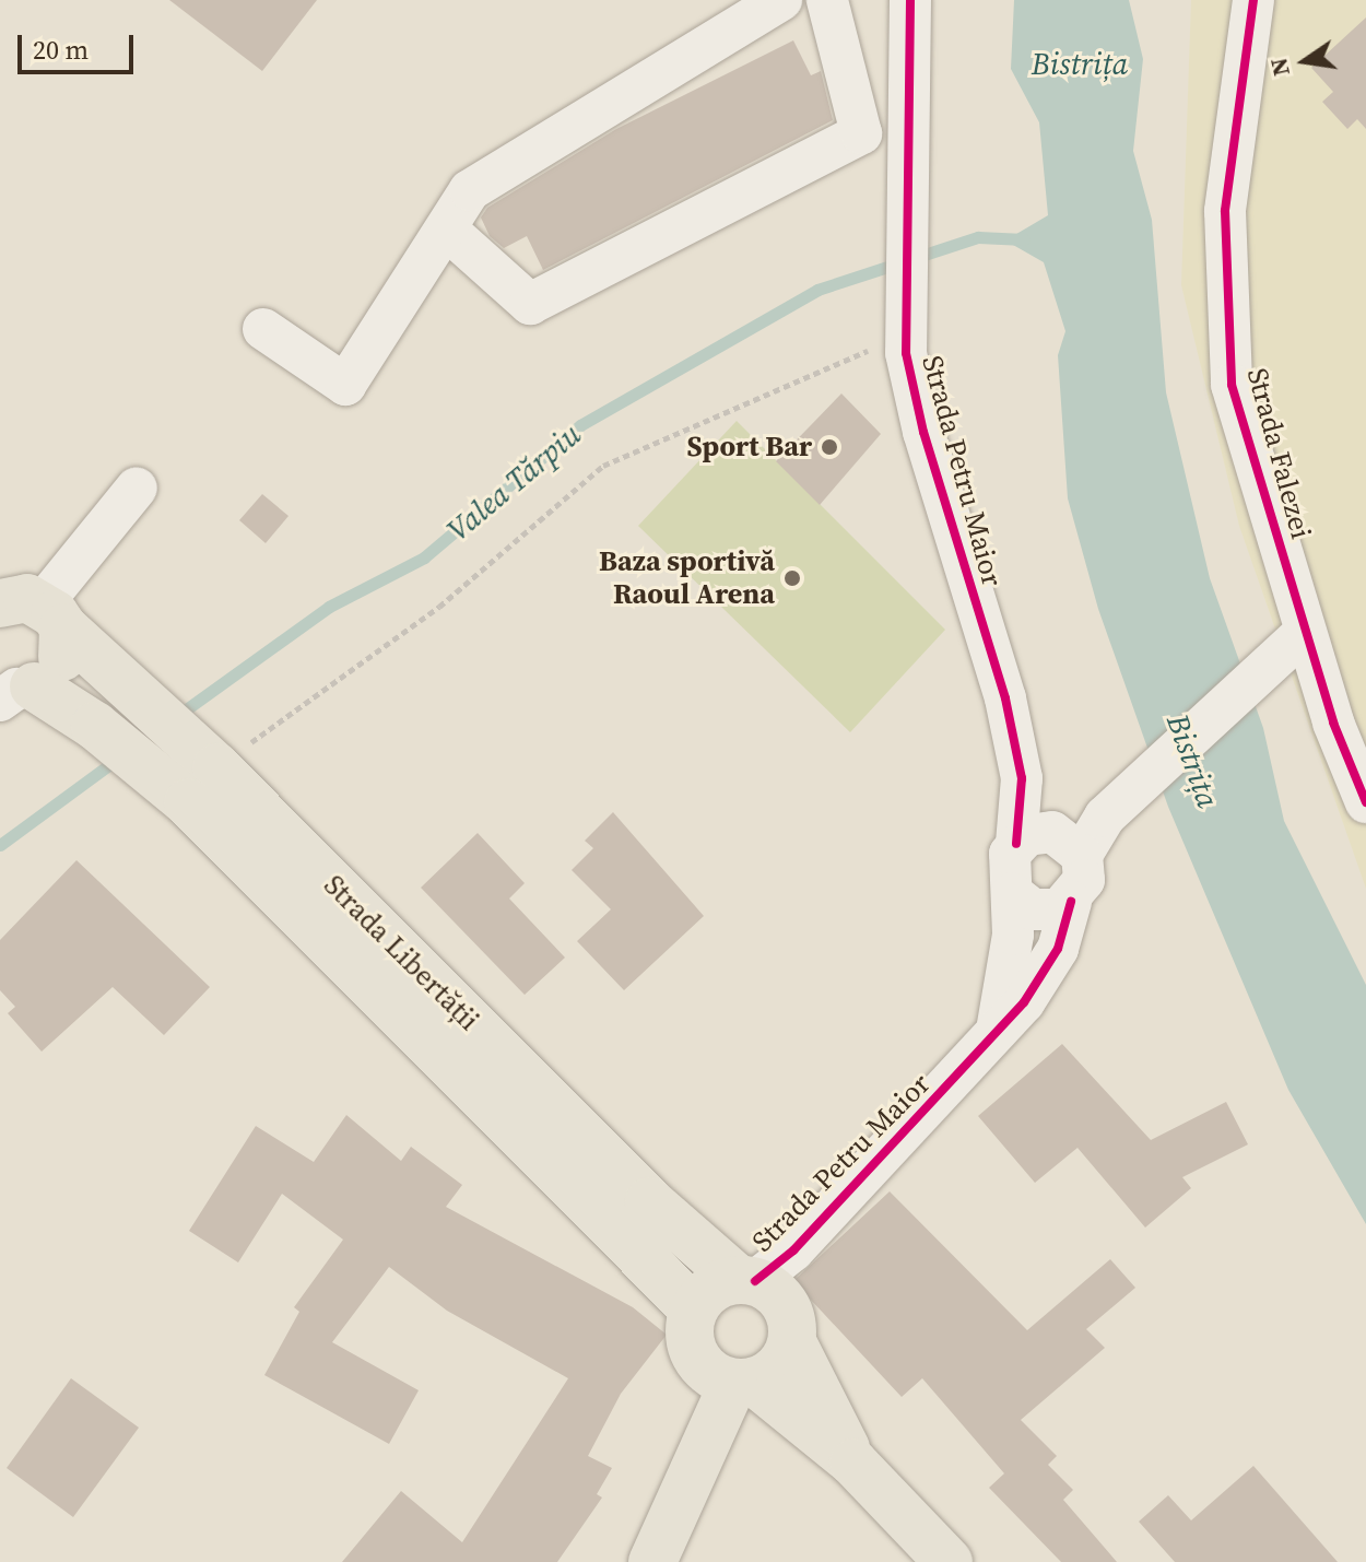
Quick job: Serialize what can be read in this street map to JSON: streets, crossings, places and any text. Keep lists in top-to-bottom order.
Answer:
{
  "streets": {
    "main road": ["Strada Libertății"],
    "street": ["Strada Falezei", "Strada Petru Maior"]
  },
  "crossings": [
    ["Strada Petru Maior", "Strada Libertății"]
  ],
  "water": ["Bistrița", "Valea Tărpiu"],
  "places": ["Sport Bar", "Baza sportivă Raoul Arena"],
  "scale_bar": "20 m",
  "north": "left"
}
